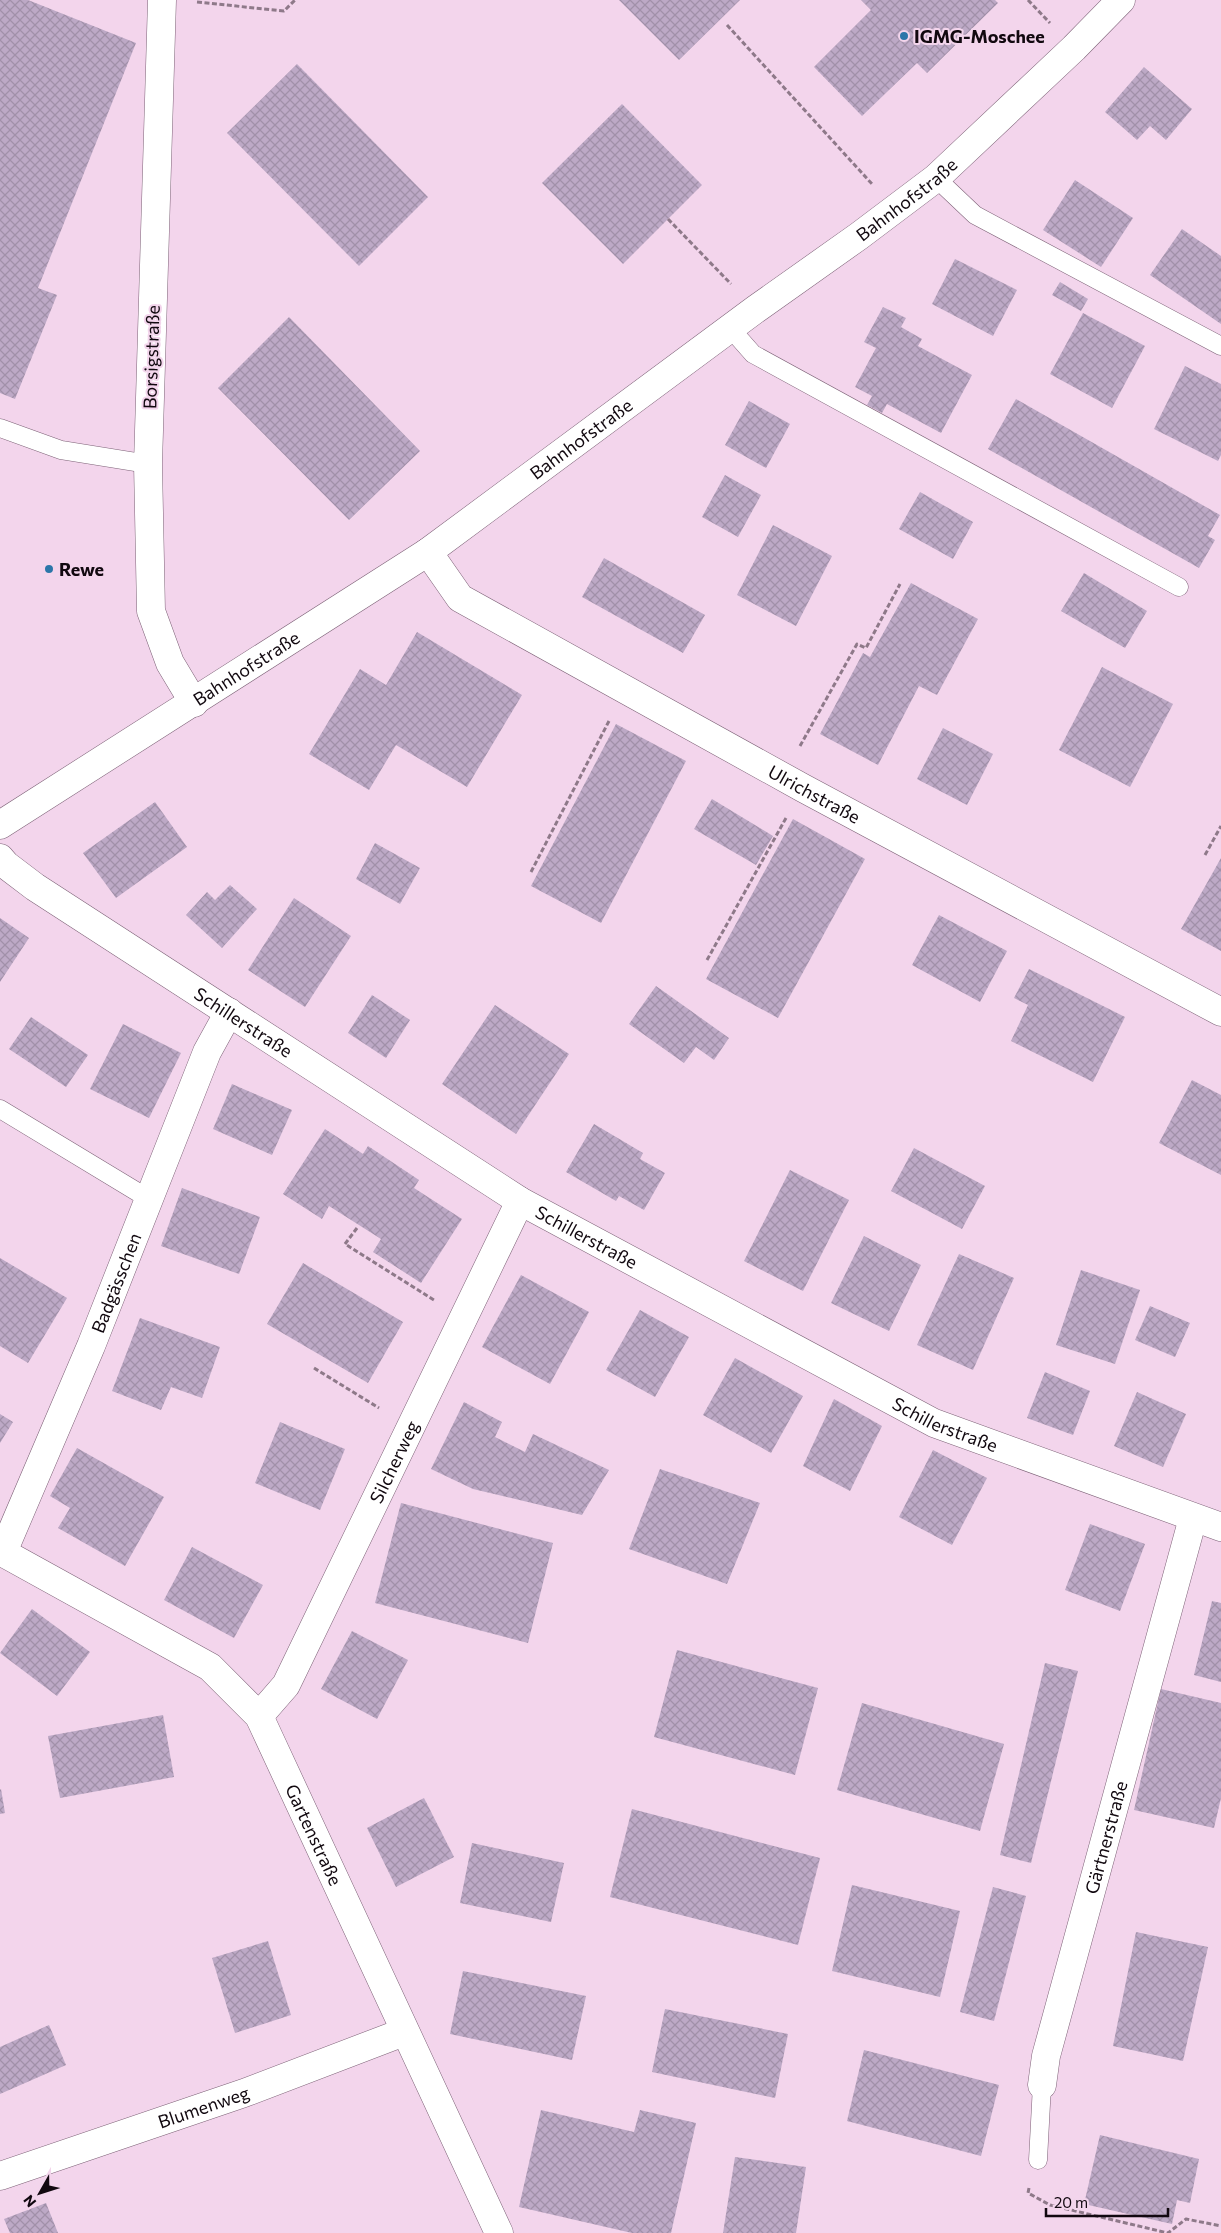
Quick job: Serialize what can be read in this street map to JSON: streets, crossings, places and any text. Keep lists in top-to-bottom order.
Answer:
{
  "streets": {
    "street": [
      "Bahnhofstraße",
      "Borsigstraße",
      "Ulrichstraße",
      "Schillerstraße",
      "Badgässchen",
      "Silcherweg",
      "Gartenstraße",
      "Gärtnerstraße",
      "Blumenweg"
    ]
  },
  "crossings": [
    ["Bahnhofstraße", "Borsigstraße"],
    ["Bahnhofstraße", "Ulrichstraße"],
    ["Schillerstraße", "Badgässchen"],
    ["Schillerstraße", "Silcherweg"],
    ["Schillerstraße", "Gärtnerstraße"],
    ["Badgässchen", "Gartenstraße"],
    ["Silcherweg", "Gartenstraße"],
    ["Gartenstraße", "Blumenweg"]
  ],
  "places": ["IGMG-Moschee", "Rewe"],
  "scale_bar": "20 m",
  "north": "bottom left"
}
